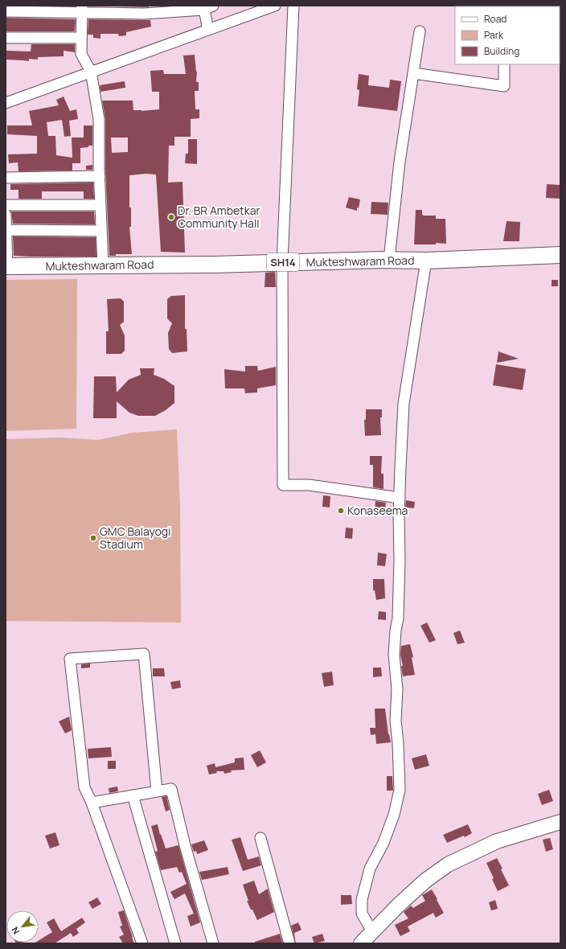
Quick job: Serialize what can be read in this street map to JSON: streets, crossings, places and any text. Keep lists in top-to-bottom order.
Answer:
{
  "streets": {
    "main road": ["Mukteshwaram Road", "SH14"]
  },
  "places": ["Dr. BR Ambetkar Community Hall", "Konaseema", "GMC Balayogi Stadium"],
  "legend": ["Road", "Park", "Building"],
  "north": "bottom left"
}
